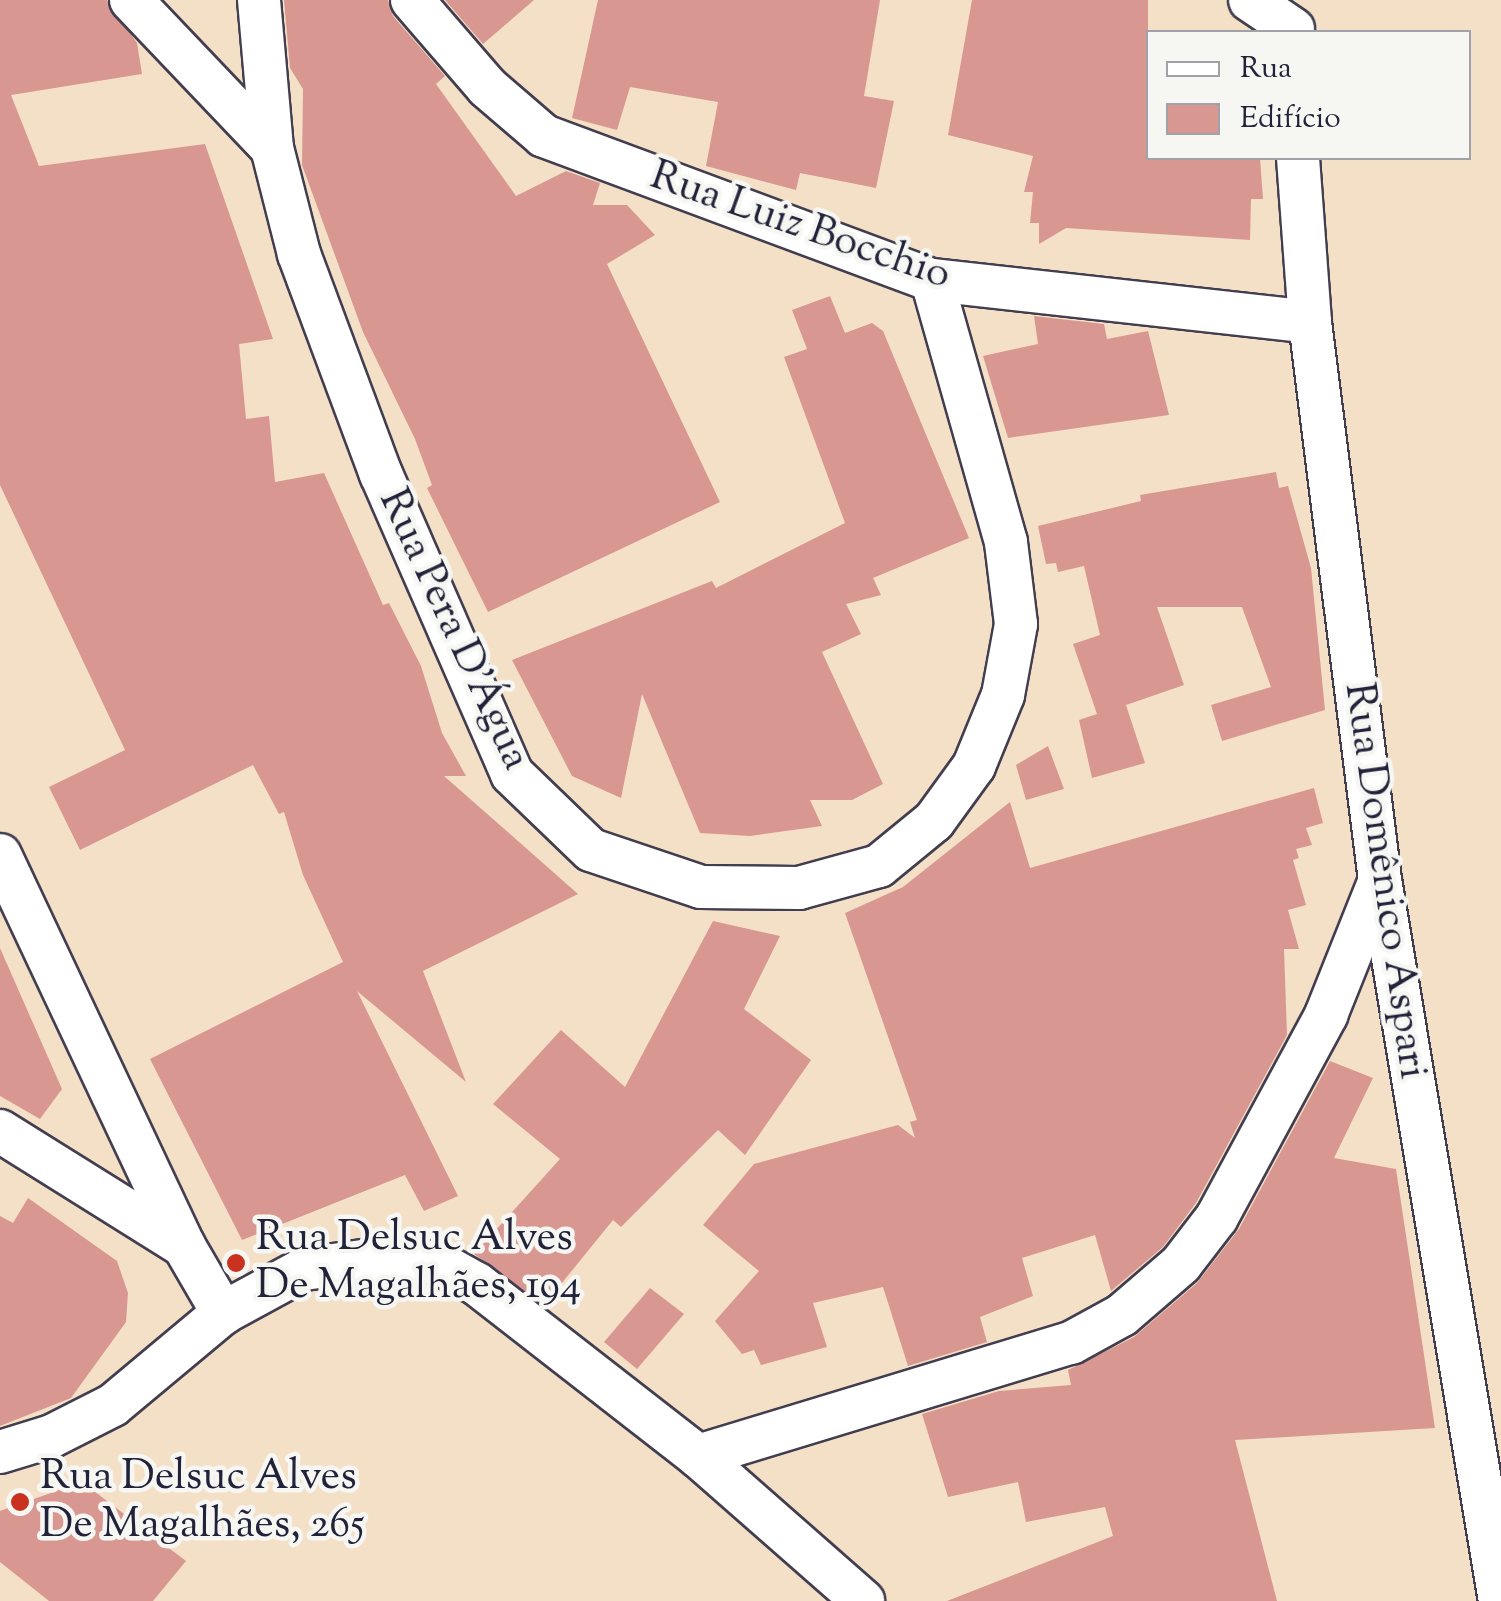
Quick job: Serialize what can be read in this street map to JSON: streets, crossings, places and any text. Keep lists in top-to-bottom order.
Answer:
{
  "streets": {
    "street": ["Rua Luiz Bocchio", "Rua Pera D'Água", "Rua Domênico Aspari"]
  },
  "crossings": [
    ["Rua Luiz Bocchio", "Rua Pera D'Água"],
    ["Rua Luiz Bocchio", "Rua Domênico Aspari"]
  ],
  "places": ["Rua Delsuc Alves De Magalhães, 194", "Rua Delsuc Alves De Magalhães, 265"],
  "legend": ["Rua", "Edifício"]
}
